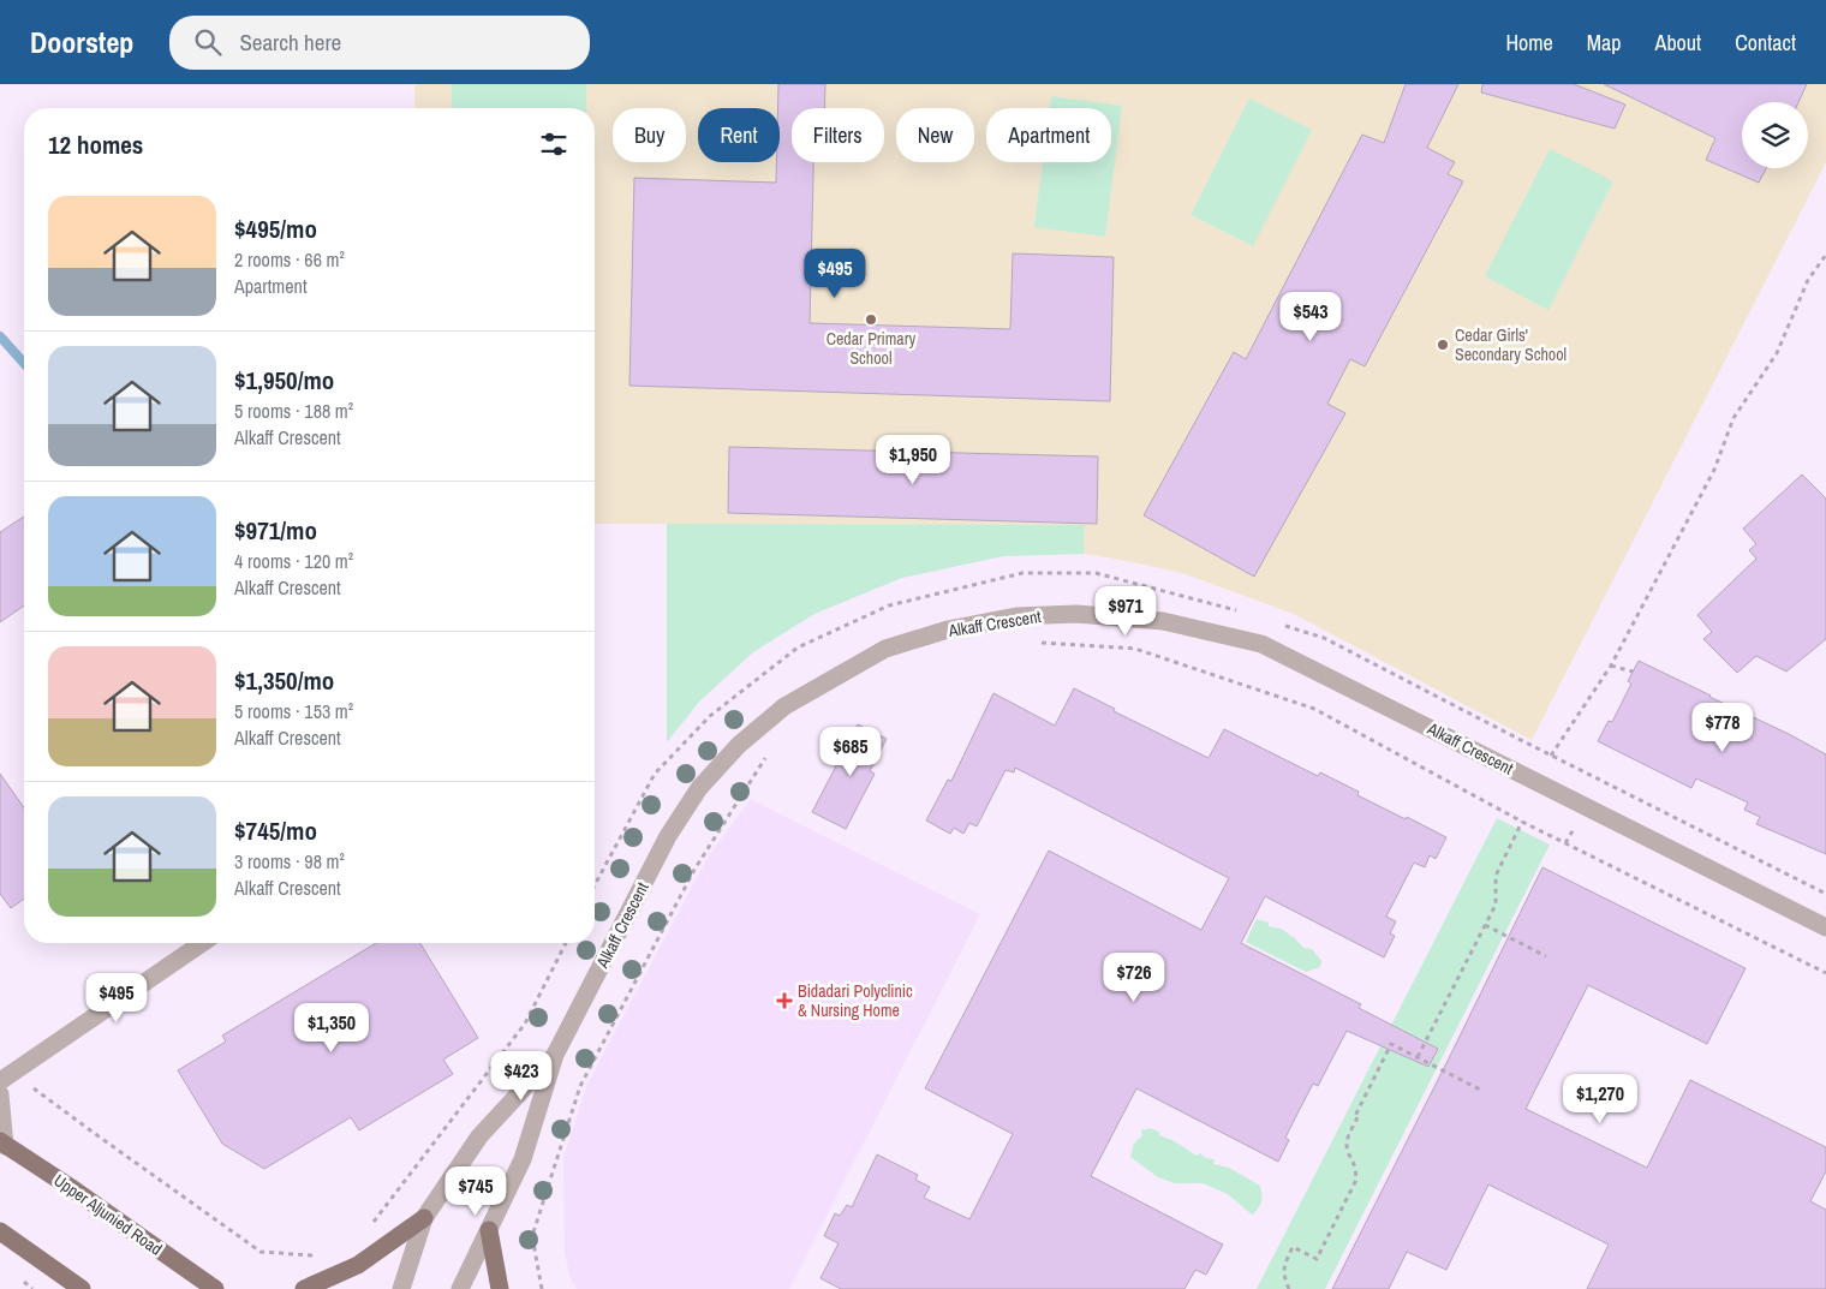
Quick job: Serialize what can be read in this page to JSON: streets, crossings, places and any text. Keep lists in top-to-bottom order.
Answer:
{
  "streets": {
    "main road": ["Upper Aljunied Road"],
    "street": ["Alkaff Crescent"]
  },
  "places": {
    "other": ["Cedar Primary School", "Cedar Girls' Secondary School"],
    "health": ["Bidadari Polyclinic & Nursing Home"]
  },
  "page": {
    "header": "Doorstep",
    "search": "Search here",
    "nav": [
      "Home",
      "Map",
      "About",
      "Contact"
    ],
    "chip": [
      "Buy",
      "Rent",
      "Filters",
      "New",
      "Apartment"
    ],
    "heading": "12 homes",
    "list": [
      {
        "name": "$495/mo",
        "note": "2 rooms · 66 m² · Apartment"
      },
      {
        "name": "$1,950/mo",
        "note": "5 rooms · 188 m² · Alkaff Crescent"
      },
      {
        "name": "$971/mo",
        "note": "4 rooms · 120 m² · Alkaff Crescent"
      },
      {
        "name": "$1,350/mo",
        "note": "5 rooms · 153 m² · Alkaff Crescent"
      },
      {
        "name": "$745/mo",
        "note": "3 rooms · 98 m² · Alkaff Crescent"
      }
    ],
    "price": [
      "$495",
      "$543",
      "$1,950",
      "$971",
      "$778",
      "$685",
      "$726",
      "$495",
      "$1,350",
      "$423",
      "$1,270",
      "$745"
    ]
  }
}
